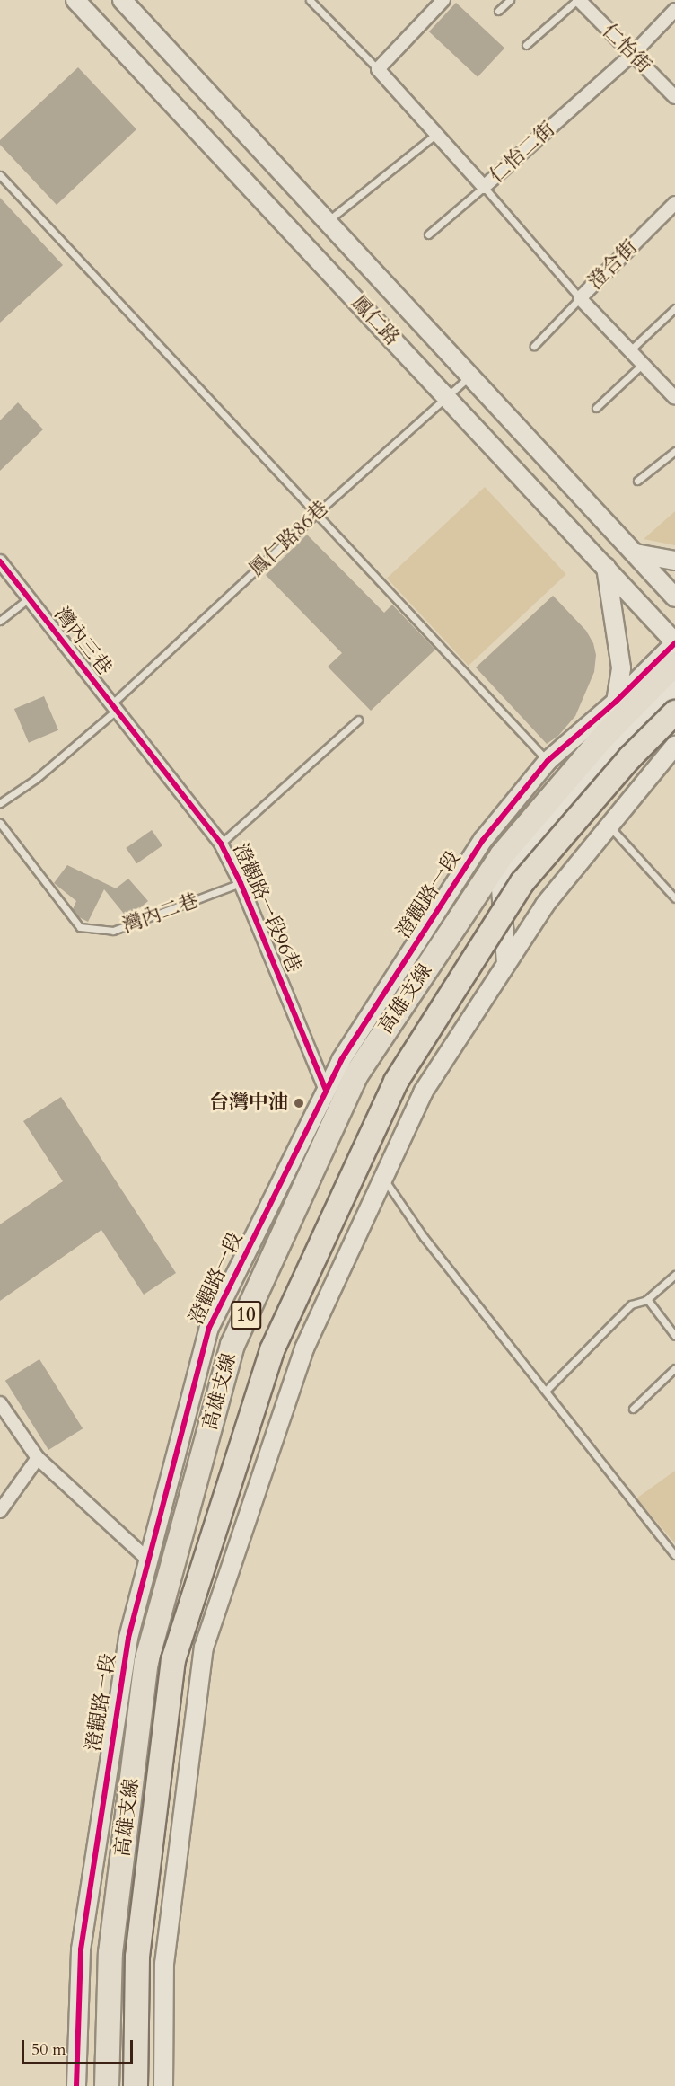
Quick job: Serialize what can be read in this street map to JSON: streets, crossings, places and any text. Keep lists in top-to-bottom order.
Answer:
{
  "streets": {
    "highway": ["高雄支線", "10"],
    "street": [
      "仁怡街",
      "仁怡二街",
      "澄合街",
      "鳳仁路",
      "灣內三巷",
      "澄觀路一段",
      "澄觀路一段96巷"
    ],
    "lane": ["鳳仁路86巷", "灣內二巷"]
  },
  "crossings": [
    ["仁怡街", "仁怡二街"],
    ["鳳仁路", "鳳仁路86巷"],
    ["鳳仁路", "澄觀路一段"],
    ["鳳仁路86巷", "灣內三巷"],
    ["鳳仁路86巷", "澄觀路一段96巷"],
    ["灣內三巷", "澄觀路一段96巷"],
    ["澄觀路一段", "澄觀路一段96巷"],
    ["澄觀路一段96巷", "灣內二巷"]
  ],
  "places": ["台灣中油"],
  "scale_bar": "50 m"
}
